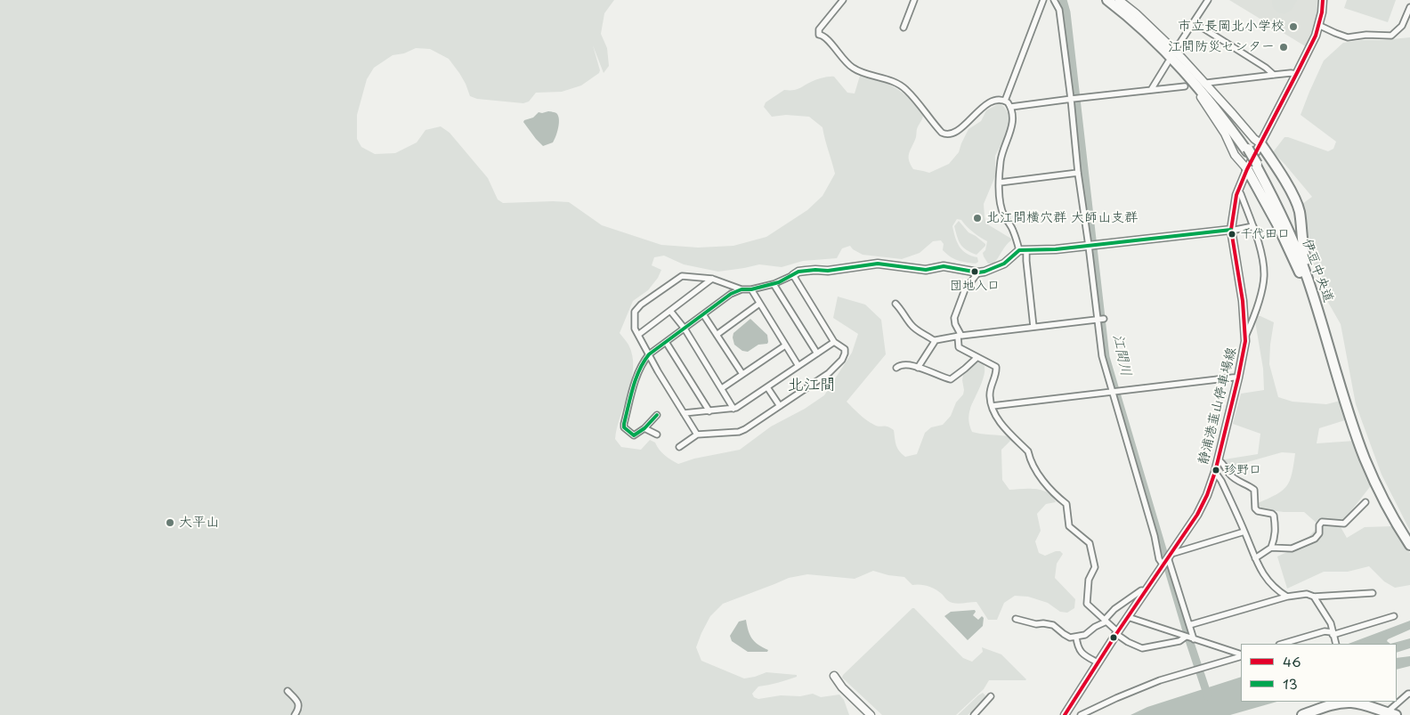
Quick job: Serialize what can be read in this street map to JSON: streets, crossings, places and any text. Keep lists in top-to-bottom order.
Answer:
{
  "streets": {
    "highway": ["伊豆中央道"],
    "main road": ["静浦港韮山停車場線"]
  },
  "crossings": [
    ["伊豆中央道", "静浦港韮山停車場線"]
  ],
  "districts": ["北江間"],
  "water": ["江間川"],
  "places": [
    "市立長岡北小学校",
    "江間防災センター",
    "北江間横穴群 大師山支群",
    "千代田口",
    "団地入口",
    "珍野口",
    "大平山"
  ],
  "lines": ["transit line 46", "transit line 13"],
  "legend": ["46", "13"]
}
